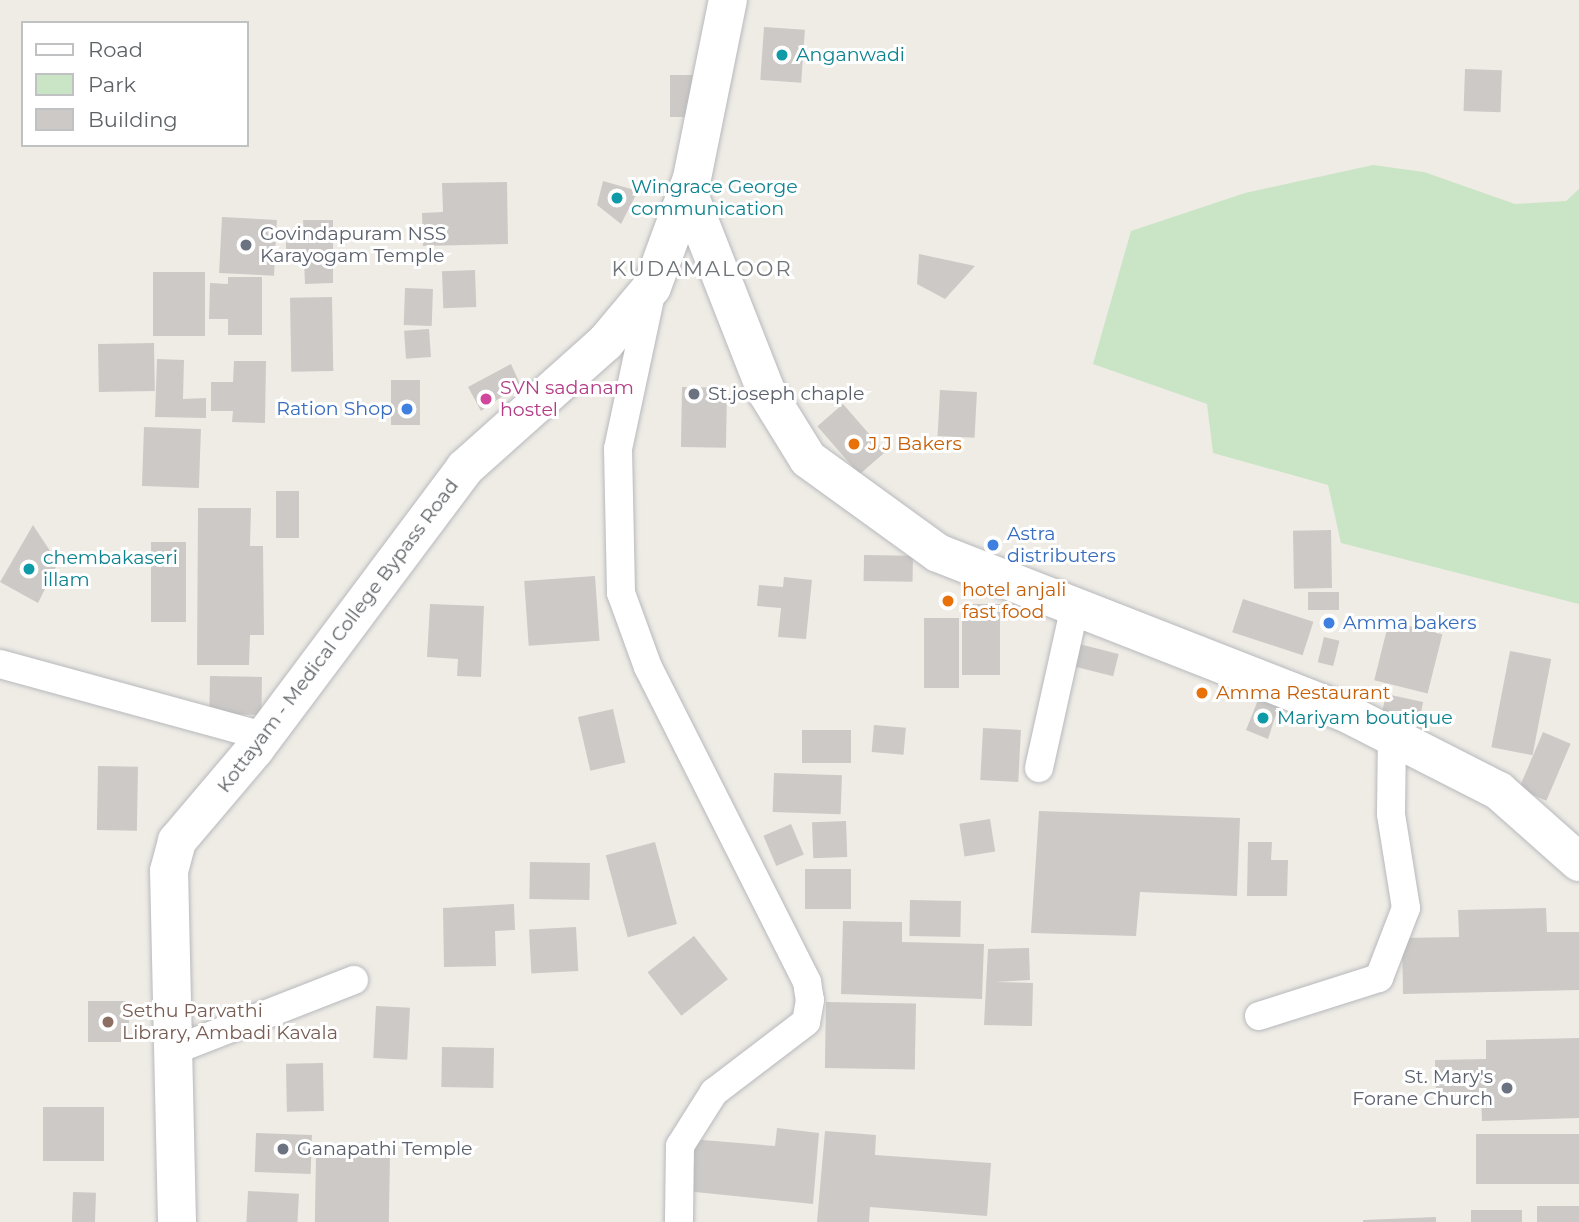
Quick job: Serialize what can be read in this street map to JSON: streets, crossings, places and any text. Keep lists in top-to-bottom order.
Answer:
{
  "streets": {
    "main road": ["Kottayam - Medical College Bypass Road"]
  },
  "districts": ["KUDAMALOOR"],
  "places": [
    "Anganwadi",
    "Wingrace George communication",
    "Govindapuram NSS Karayogam Temple",
    "St.joseph chaple",
    "SVN sadanam hostel",
    "Ration Shop",
    "J J Bakers",
    "Astra distributers",
    "chembakaseri illam",
    "hotel anjali fast food",
    "Amma bakers",
    "Amma Restaurant",
    "Mariyam boutique",
    "Sethu Parvathi Library, Ambadi Kavala",
    "St. Mary's Forane Church",
    "Ganapathi Temple"
  ],
  "legend": ["Road", "Park", "Building"]
}
